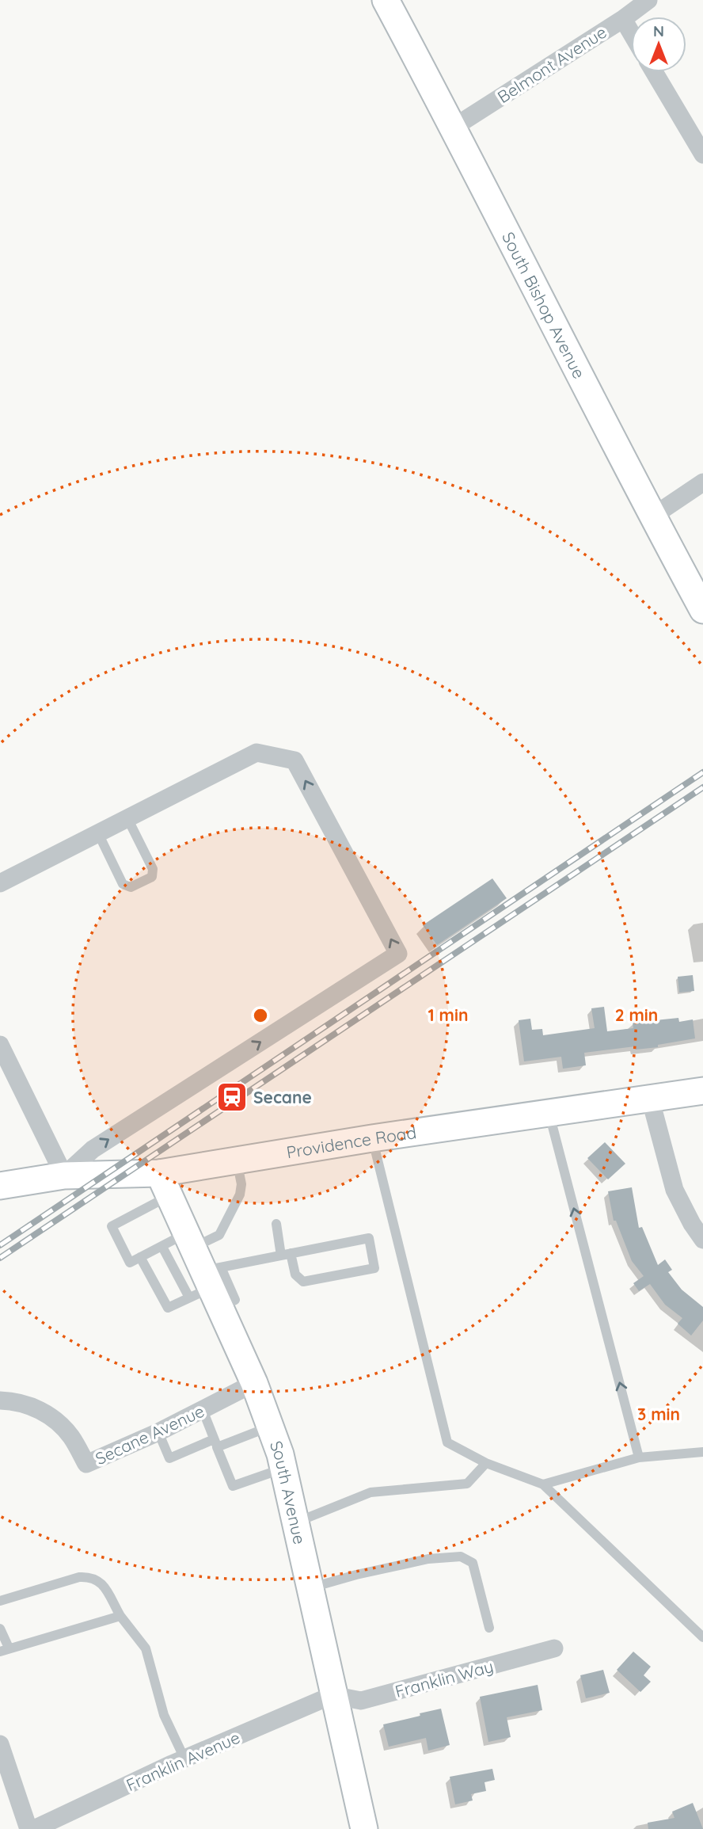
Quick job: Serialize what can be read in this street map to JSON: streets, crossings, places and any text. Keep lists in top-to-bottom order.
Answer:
{
  "streets": {
    "street": [
      "Belmont Avenue",
      "South Bishop Avenue",
      "Providence Road",
      "Secane Avenue",
      "South Avenue",
      "Franklin Way",
      "Franklin Avenue"
    ]
  },
  "crossings": [
    ["Belmont Avenue", "South Bishop Avenue"],
    ["Providence Road", "South Avenue"],
    ["Secane Avenue", "South Avenue"],
    ["South Avenue", "Franklin Way"],
    ["South Avenue", "Franklin Avenue"],
    ["Franklin Way", "Franklin Avenue"]
  ],
  "places": {
    "station": ["Secane"]
  },
  "north": "top",
  "rings": ["1 min", "2 min", "3 min"]
}
